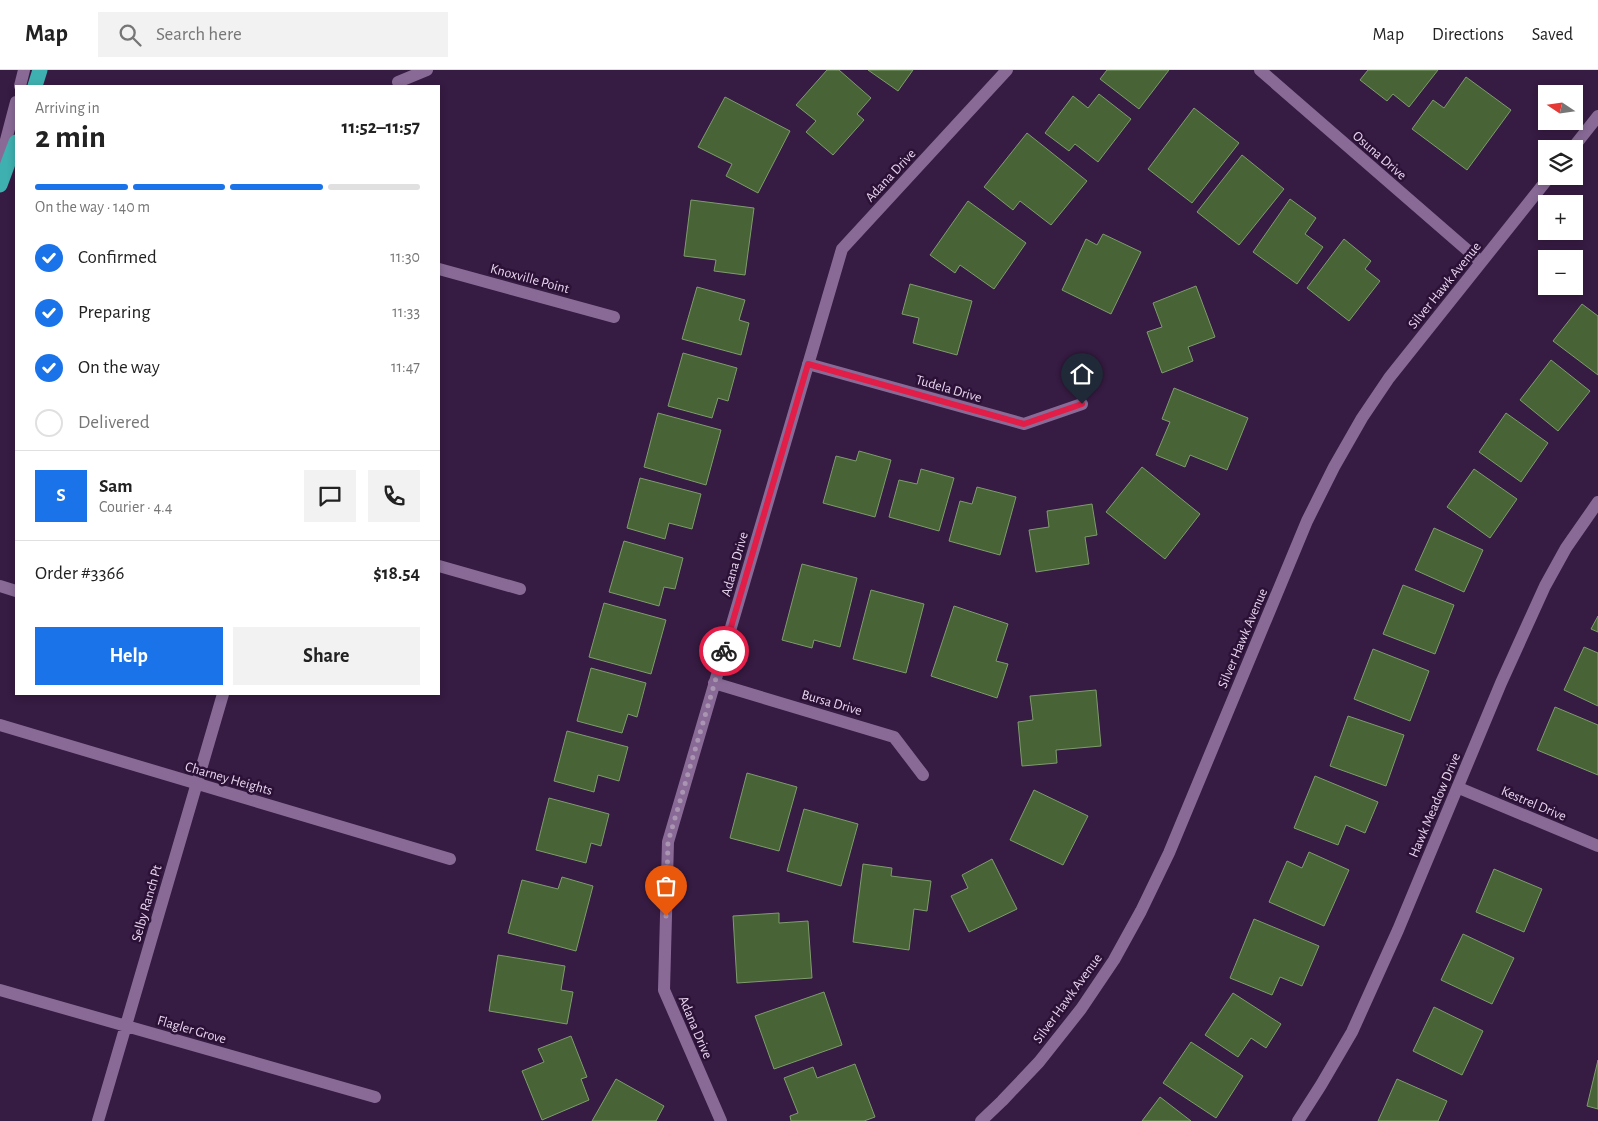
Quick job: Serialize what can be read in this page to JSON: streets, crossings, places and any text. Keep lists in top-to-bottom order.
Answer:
{
  "streets": {
    "street": [
      "Osuna Drive",
      "Adana Drive",
      "Knoxville Point",
      "Silver Hawk Avenue",
      "Tudela Drive",
      "Bursa Drive",
      "Charney Heights",
      "Kestrel Drive",
      "Hawk Meadow Drive",
      "Selby Ranch Pt",
      "Flagler Grove"
    ]
  },
  "crossings": [
    ["Osuna Drive", "Silver Hawk Avenue"],
    ["Adana Drive", "Tudela Drive"],
    ["Adana Drive", "Bursa Drive"],
    ["Charney Heights", "Selby Ranch Pt"],
    ["Kestrel Drive", "Hawk Meadow Drive"],
    ["Selby Ranch Pt", "Flagler Grove"]
  ],
  "north": "left",
  "page": {
    "header": "Map",
    "search": "Search here",
    "nav": ["Map", "Directions", "Saved"],
    "map_buttons": ["+", "−"],
    "heading": ["2 min", "Arriving in", "11:52–11:57"],
    "panel": [
      "Sam",
      "Courier · 4.4",
      "Order #3366",
      "$18.54"
    ],
    "bar": "On the way · 140 m",
    "list": [
      ["Confirmed", "11:30"],
      ["Preparing", "11:33"],
      ["On the way", "11:47"],
      "Delivered"
    ],
    "round": "S",
    "buttons": ["Help", "Share"]
  }
}
